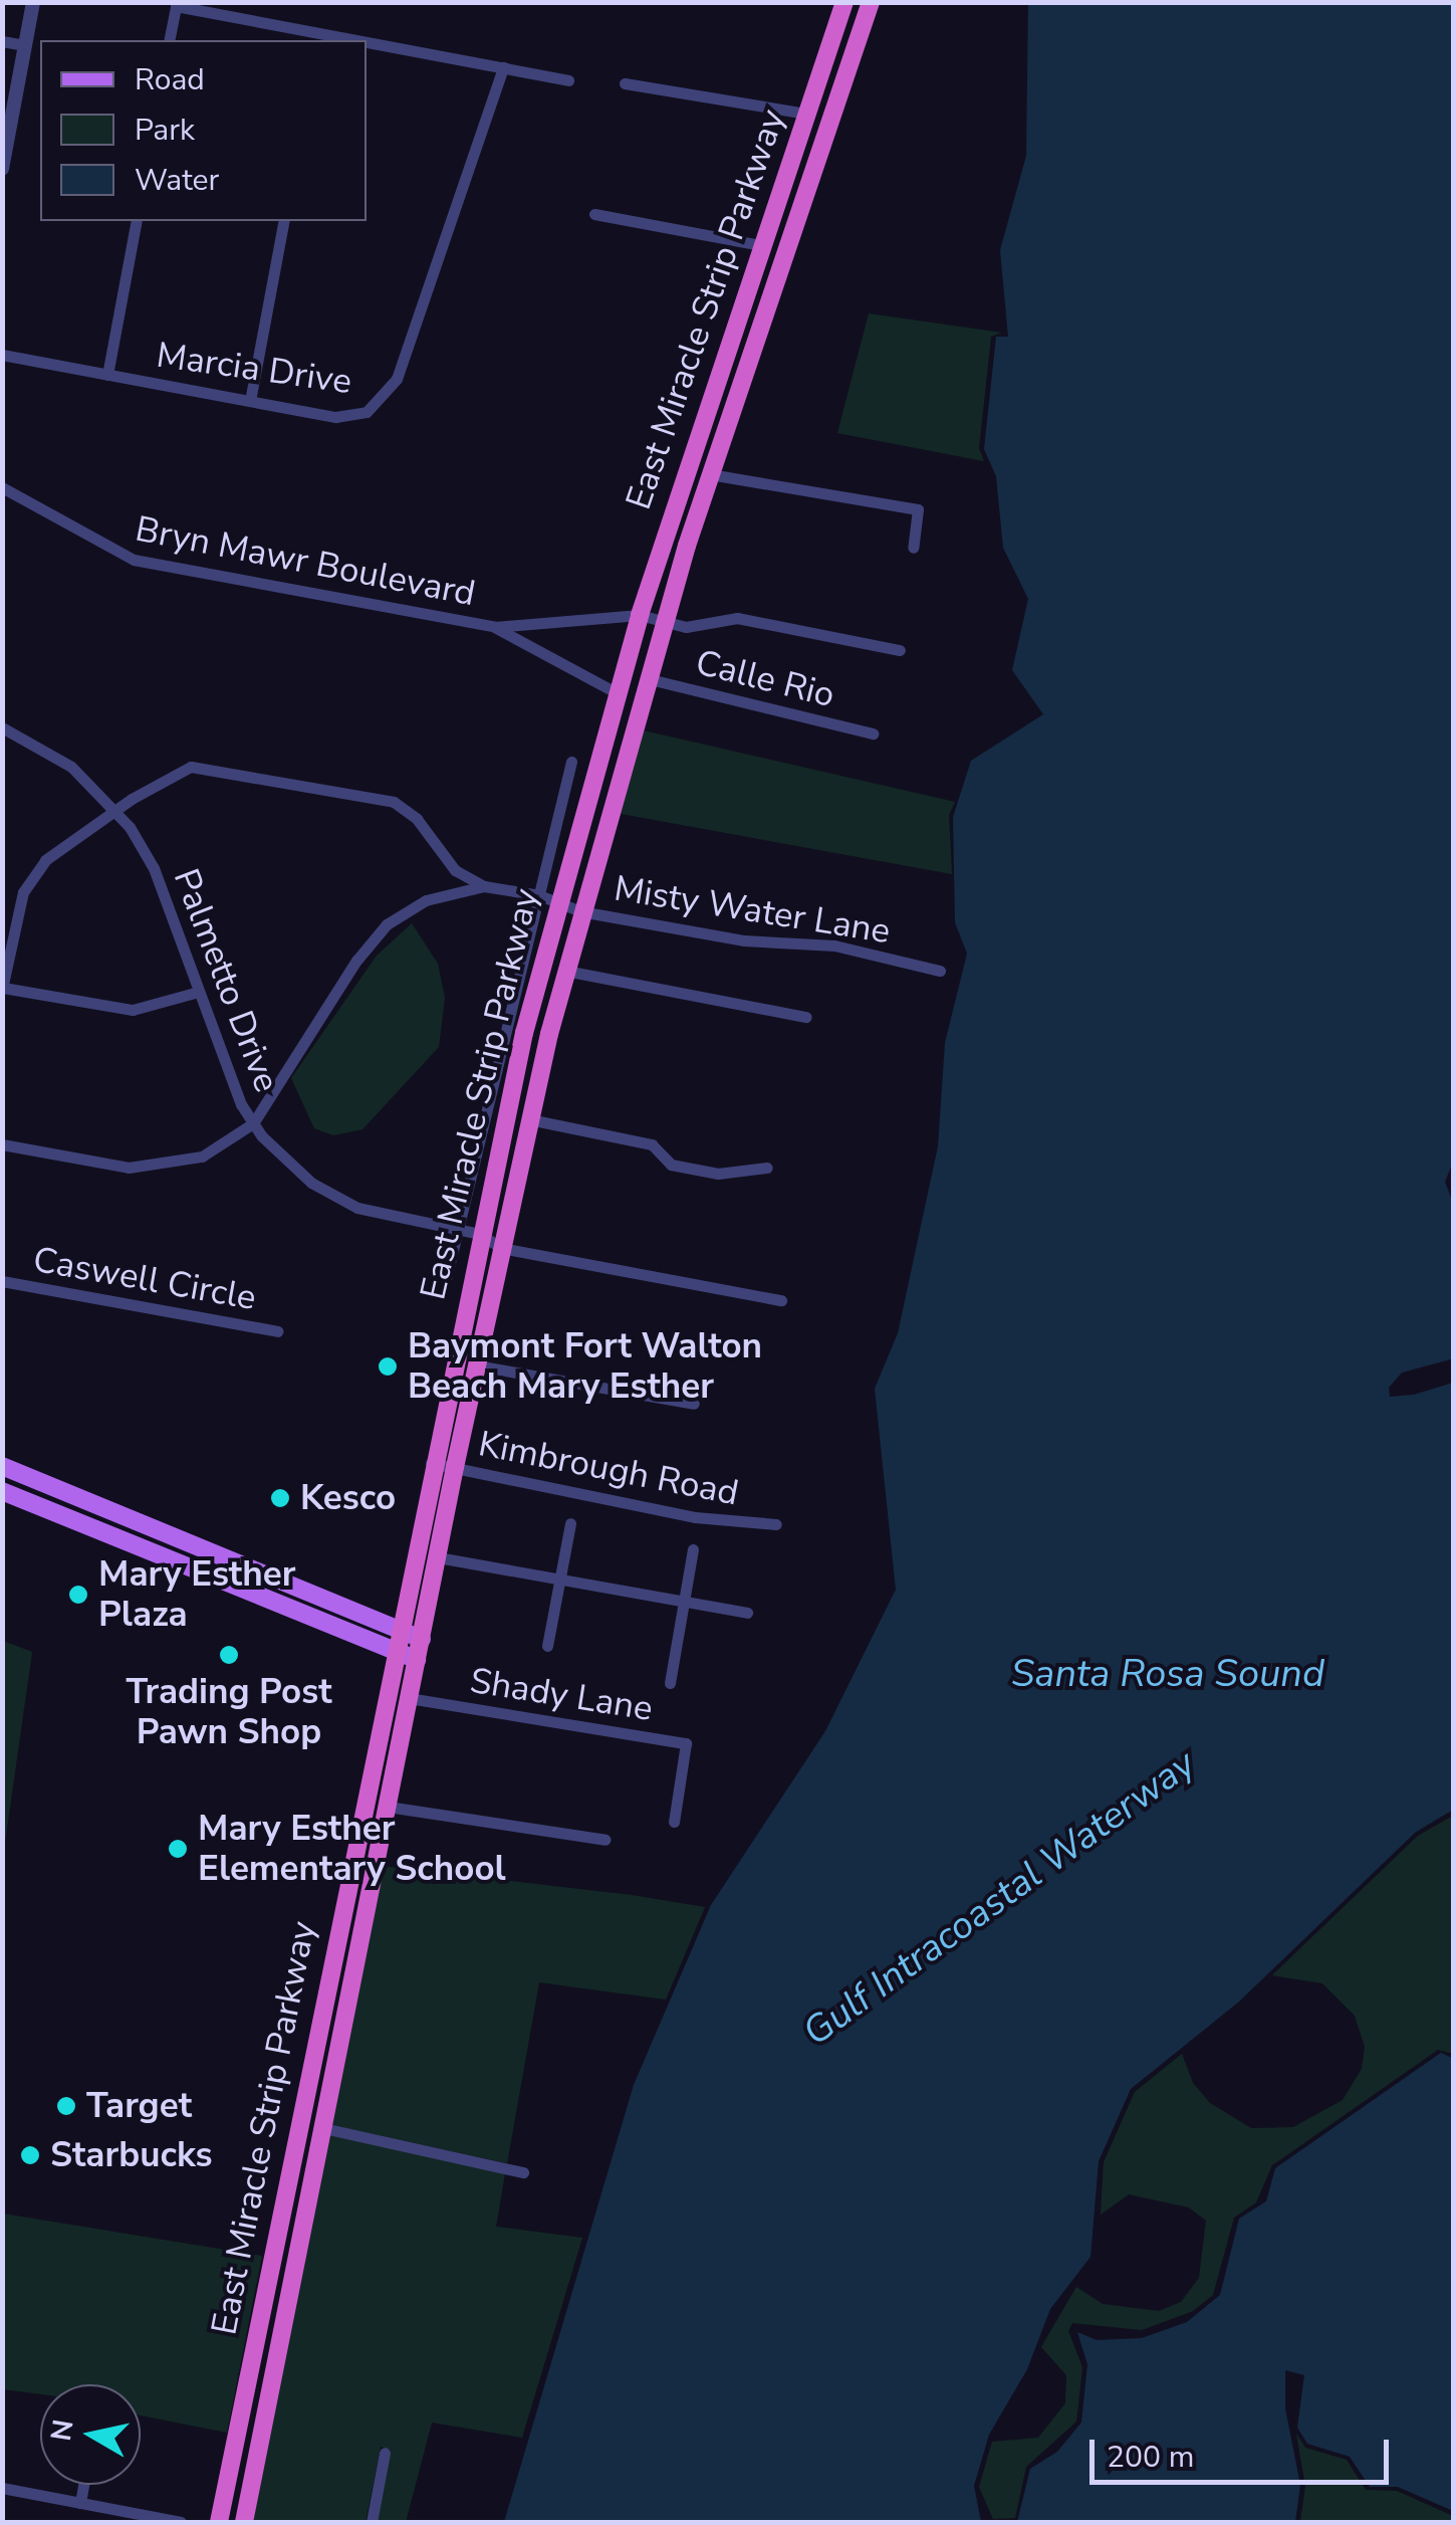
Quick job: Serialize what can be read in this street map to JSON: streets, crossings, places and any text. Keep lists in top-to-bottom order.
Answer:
{
  "streets": {
    "highway": ["East Miracle Strip Parkway"],
    "street": [
      "Marcia Drive",
      "Bryn Mawr Boulevard",
      "Calle Rio",
      "Misty Water Lane",
      "Palmetto Drive",
      "Caswell Circle",
      "Kimbrough Road",
      "Shady Lane"
    ]
  },
  "crossings": [
    ["East Miracle Strip Parkway", "Bryn Mawr Boulevard"],
    ["East Miracle Strip Parkway", "Calle Rio"],
    ["East Miracle Strip Parkway", "Misty Water Lane"],
    ["East Miracle Strip Parkway", "Palmetto Drive"],
    ["East Miracle Strip Parkway", "Kimbrough Road"],
    ["East Miracle Strip Parkway", "Shady Lane"]
  ],
  "water": ["Santa Rosa Sound", "Gulf Intracoastal Waterway"],
  "places": [
    "Baymont Fort Walton Beach Mary Esther",
    "Kesco",
    "Mary Esther Plaza",
    "Trading Post Pawn Shop",
    "Mary Esther Elementary School",
    "Target",
    "Starbucks"
  ],
  "legend": ["Road", "Park", "Water"],
  "scale_bar": "200 m",
  "north": "left"
}
